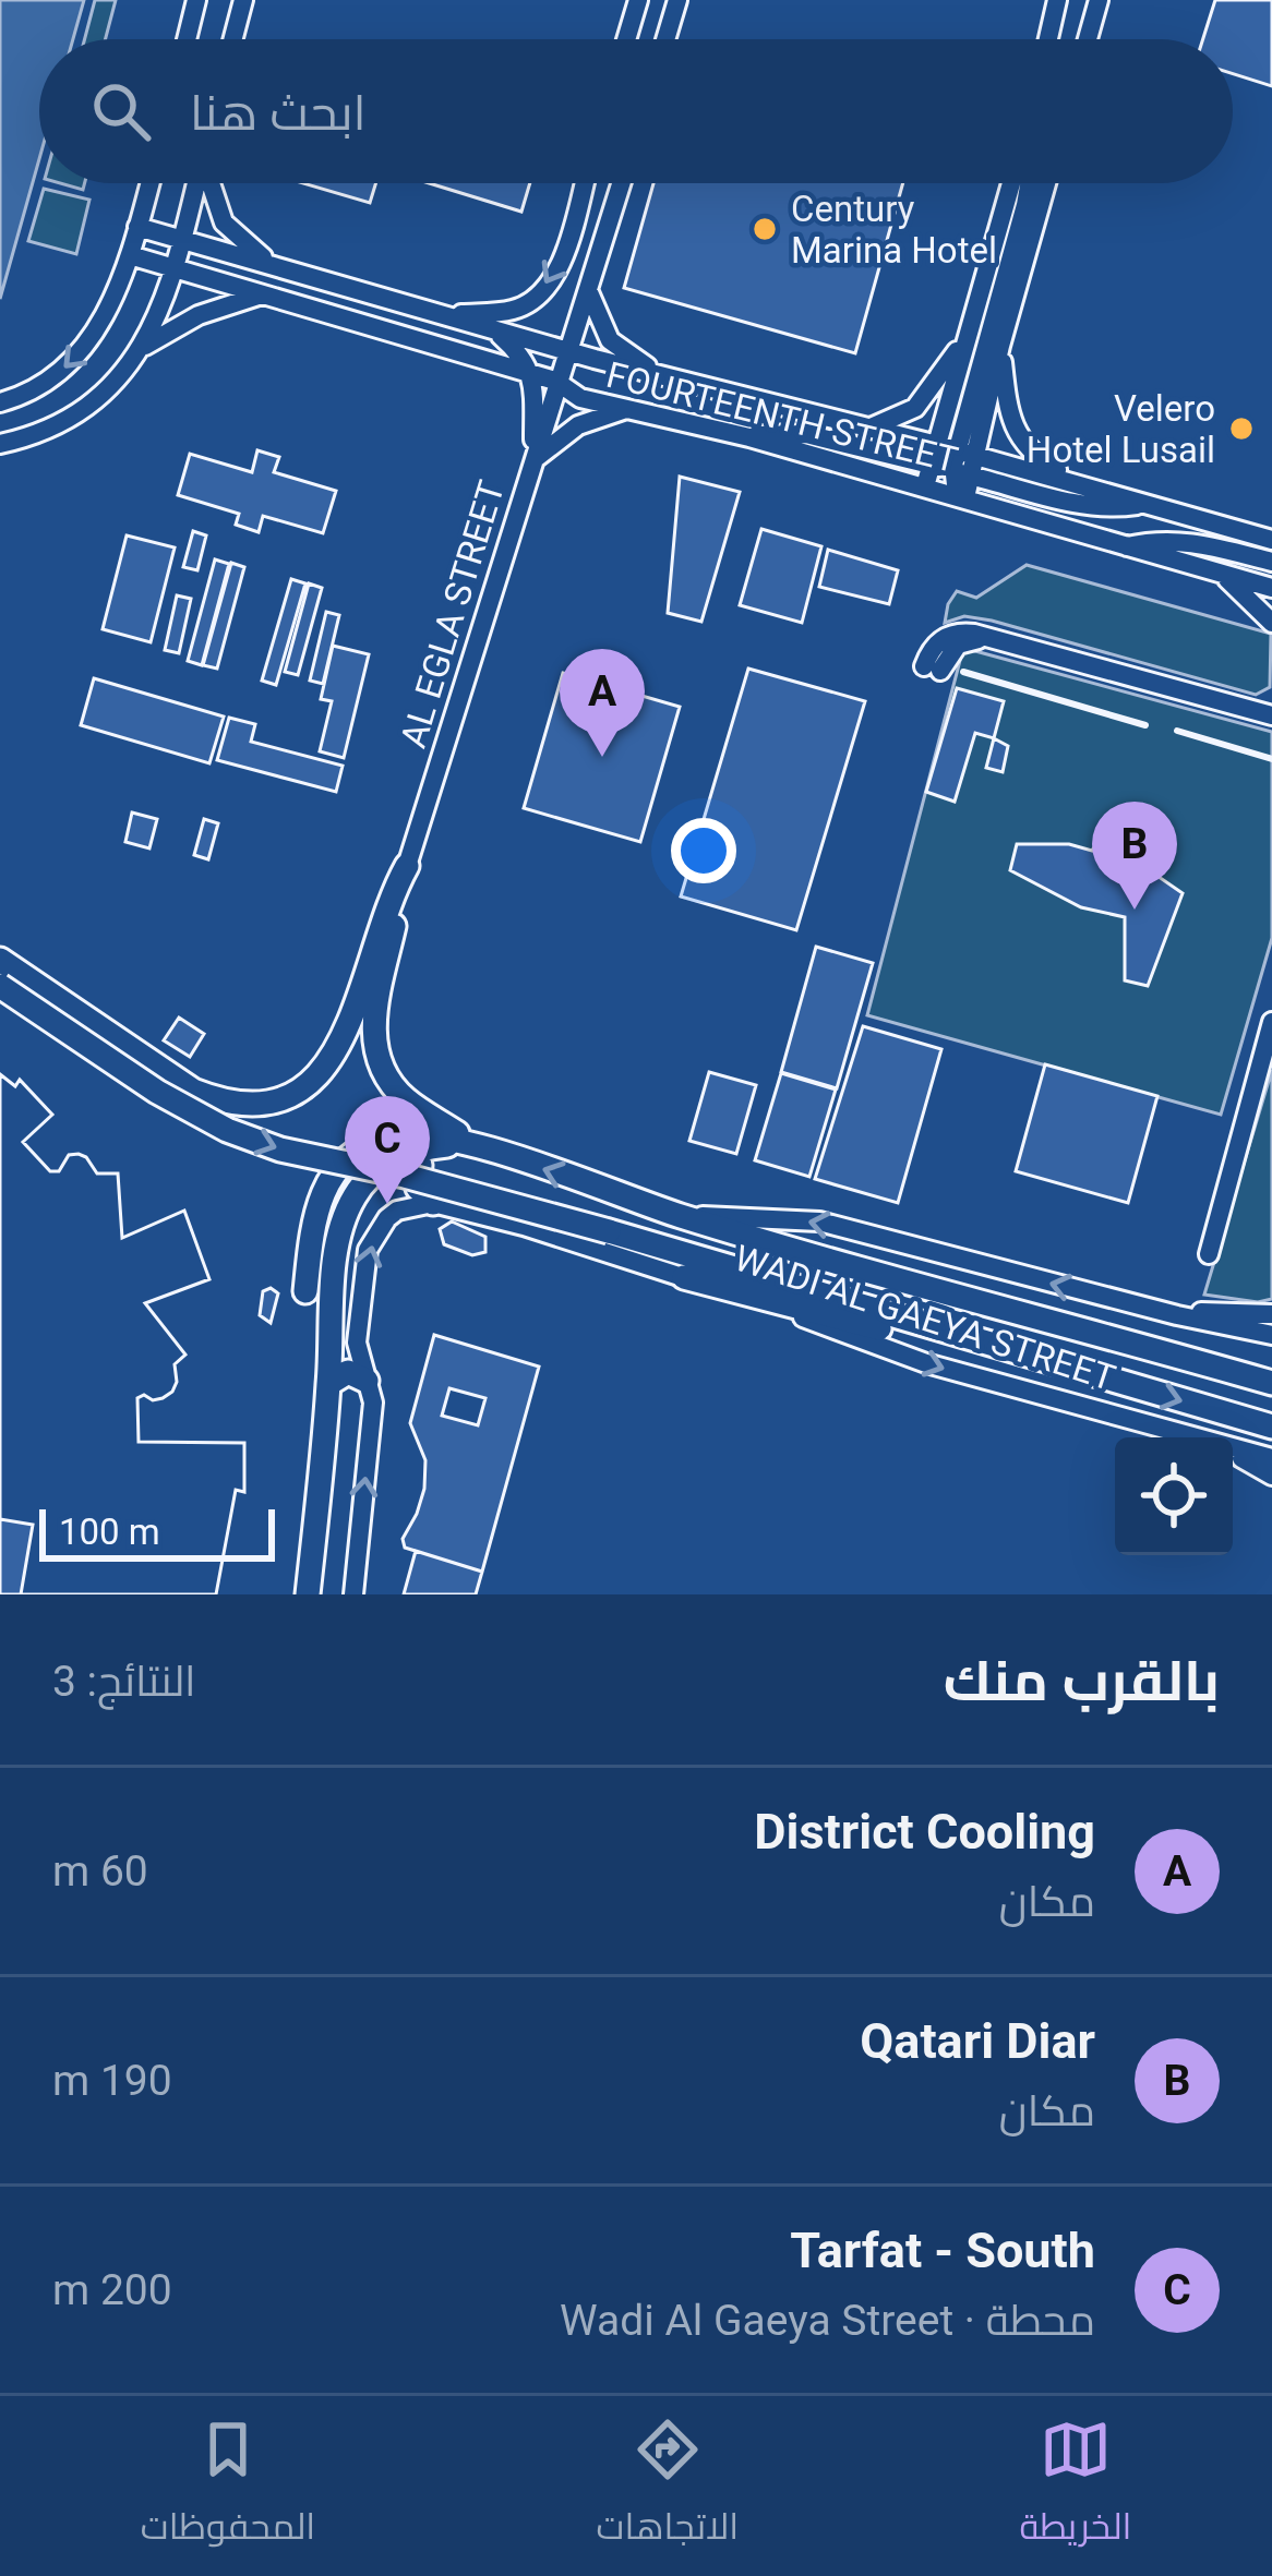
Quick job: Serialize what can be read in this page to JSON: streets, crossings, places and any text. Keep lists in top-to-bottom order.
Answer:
{
  "streets": {
    "main road": ["WADI AL GAEYA STREET"],
    "street": ["FOURTEENTH STREET", "AL EGLA STREET"]
  },
  "crossings": [
    ["FOURTEENTH STREET", "AL EGLA STREET"]
  ],
  "places": ["Century Marina Hotel", "Velero Hotel Lusail"],
  "scale_bar": "100 m",
  "page": {
    "search": "ابحث هنا",
    "pins": ["A", "B", "C"],
    "scale": "100 m",
    "heading": ["بالقرب منك", "النتائج: 3"],
    "list": [
      {
        "mark": "A",
        "name": "District Cooling",
        "note": "مكان",
        "value": "60 m"
      },
      {
        "mark": "B",
        "name": "Qatari Diar",
        "note": "مكان",
        "value": "190 m"
      },
      {
        "mark": "C",
        "name": "Tarfat - South",
        "note": "محطة · Wadi Al Gaeya Street",
        "value": "200 m"
      }
    ],
    "nav": ["الخريطة", "الاتجاهات", "المحفوظات"]
  }
}
